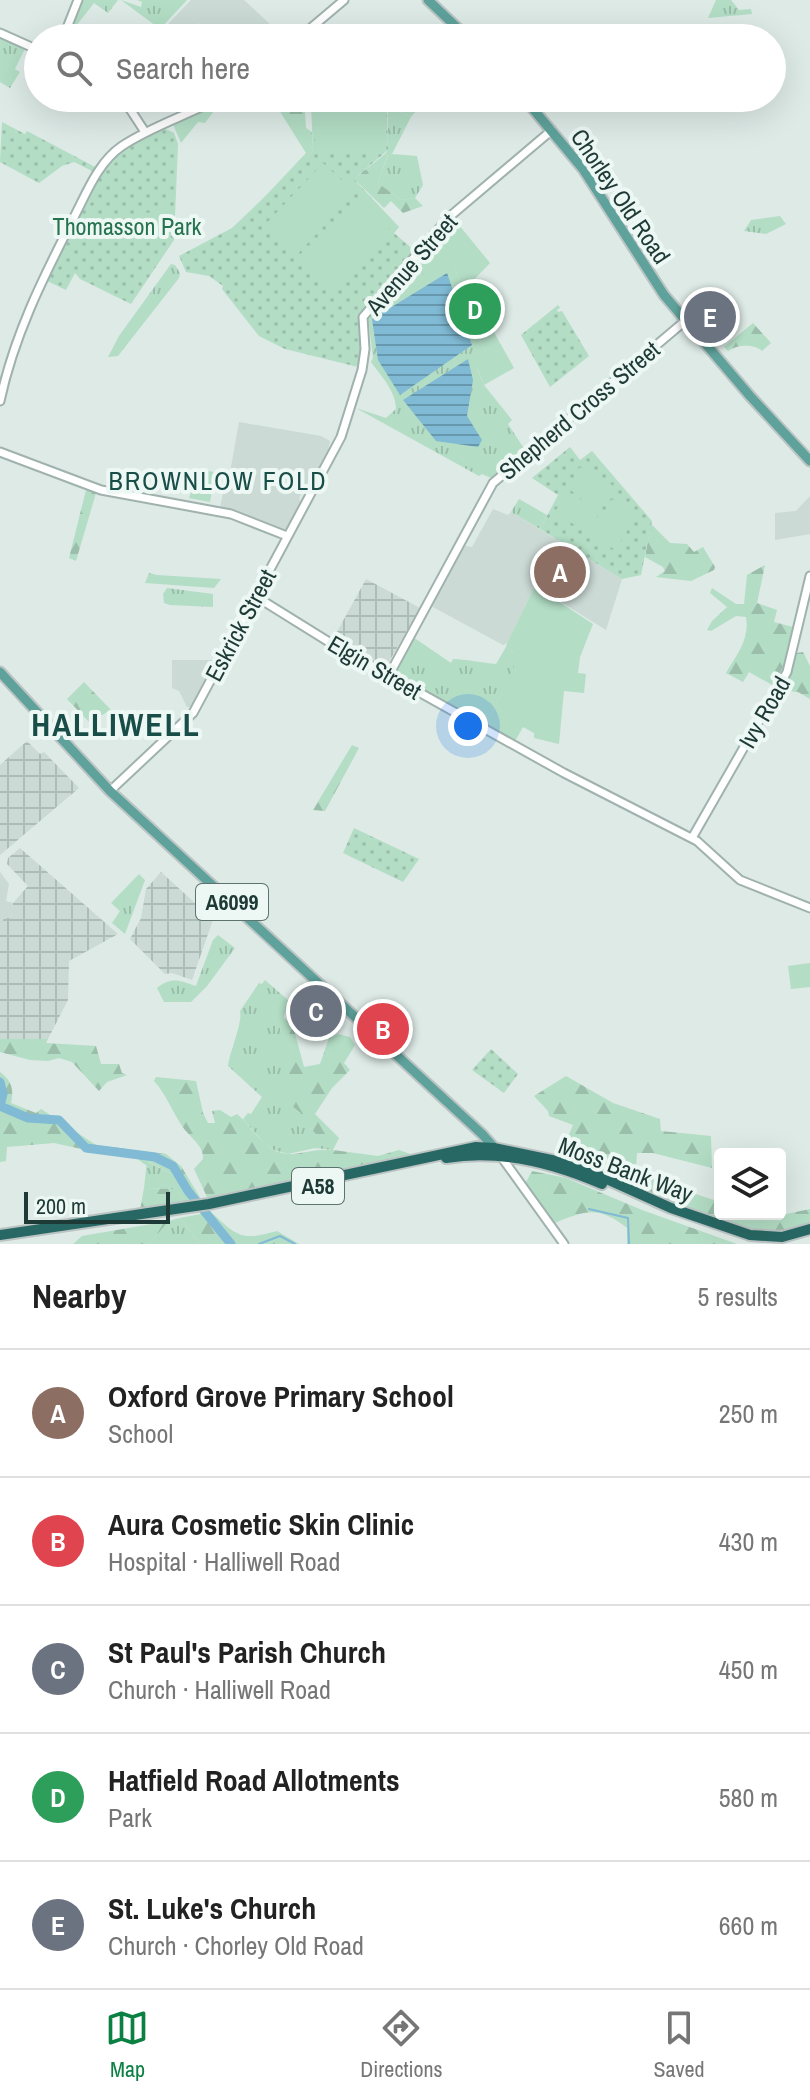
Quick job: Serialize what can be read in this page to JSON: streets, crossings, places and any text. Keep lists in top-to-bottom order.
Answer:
{
  "streets": {
    "highway": ["Moss Bank Way", "A58"],
    "main road": ["Chorley Old Road", "A6099"],
    "street": [
      "Avenue Street",
      "Shepherd Cross Street",
      "Eskrick Street",
      "Elgin Street",
      "Ivy Road"
    ]
  },
  "crossings": [
    ["Chorley Old Road", "Avenue Street"],
    ["Chorley Old Road", "Shepherd Cross Street"],
    ["Avenue Street", "Eskrick Street"],
    ["Shepherd Cross Street", "Elgin Street"],
    ["Eskrick Street", "Elgin Street"],
    ["Eskrick Street", "A6099"],
    ["Elgin Street", "Ivy Road"],
    ["A6099", "Moss Bank Way"]
  ],
  "districts": ["BROWNLOW FOLD", "HALLIWELL"],
  "parks": ["Thomasson Park"],
  "scale_bar": "200 m",
  "page": {
    "search": "Search here",
    "pins": [
      "D",
      "E",
      "A",
      "C",
      "B"
    ],
    "scale": "200 m",
    "heading": ["Nearby", "5 results"],
    "list": [
      {
        "mark": "A",
        "name": "Oxford Grove Primary School",
        "note": "School",
        "value": "250 m"
      },
      {
        "mark": "B",
        "name": "Aura Cosmetic Skin Clinic",
        "note": "Hospital · Halliwell Road",
        "value": "430 m"
      },
      {
        "mark": "C",
        "name": "St Paul's Parish Church",
        "note": "Church · Halliwell Road",
        "value": "450 m"
      },
      {
        "mark": "D",
        "name": "Hatfield Road Allotments",
        "note": "Park",
        "value": "580 m"
      },
      {
        "mark": "E",
        "name": "St. Luke's Church",
        "note": "Church · Chorley Old Road",
        "value": "660 m"
      }
    ],
    "nav": ["Map", "Directions", "Saved"]
  }
}
